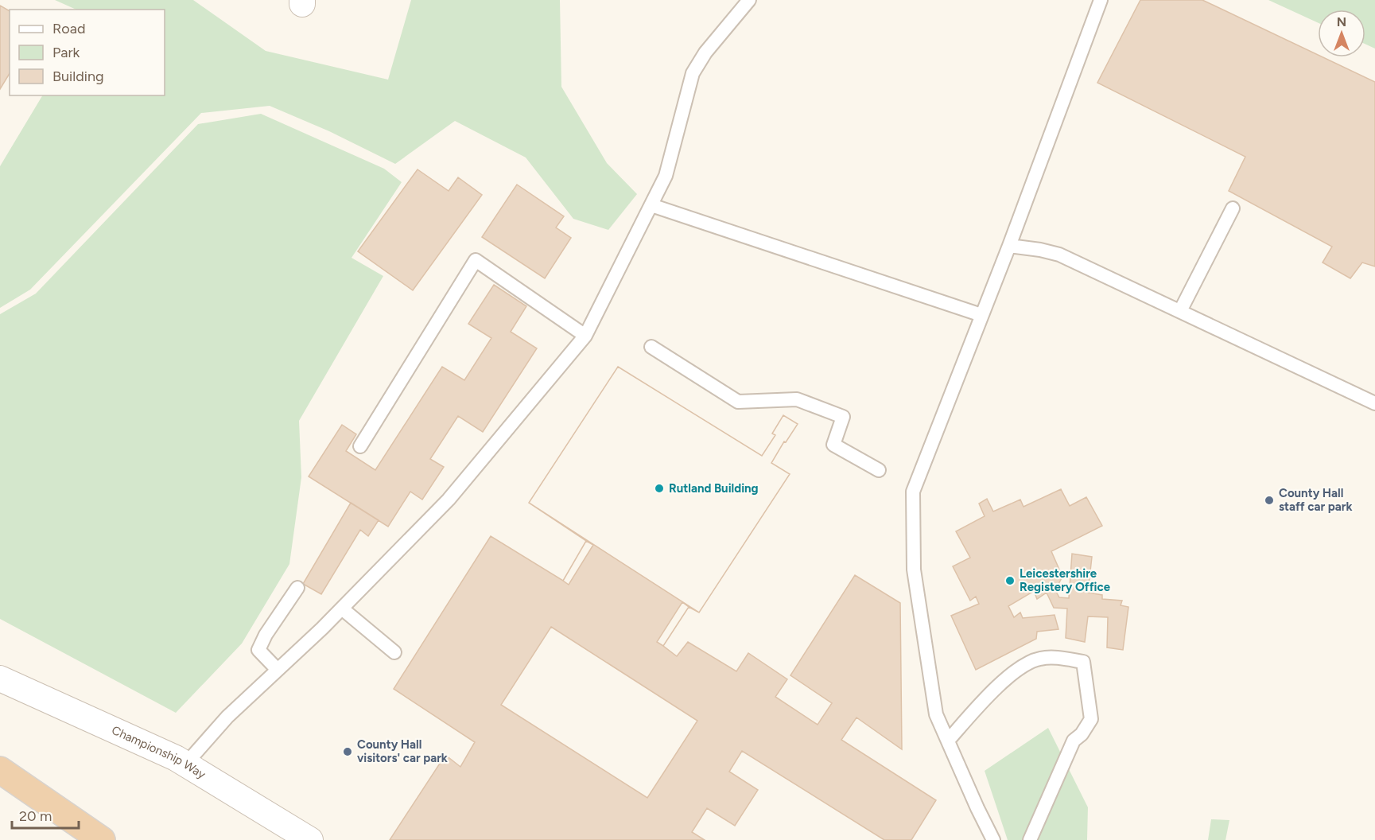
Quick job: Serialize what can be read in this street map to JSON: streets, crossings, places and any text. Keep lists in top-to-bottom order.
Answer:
{
  "streets": {
    "street": ["Championship Way"]
  },
  "places": [
    "Rutland Building",
    "County Hall staff car park",
    "Leicestershire Registery Office",
    "County Hall visitors' car park"
  ],
  "legend": ["Road", "Park", "Building"],
  "scale_bar": "20 m",
  "north": "top"
}
